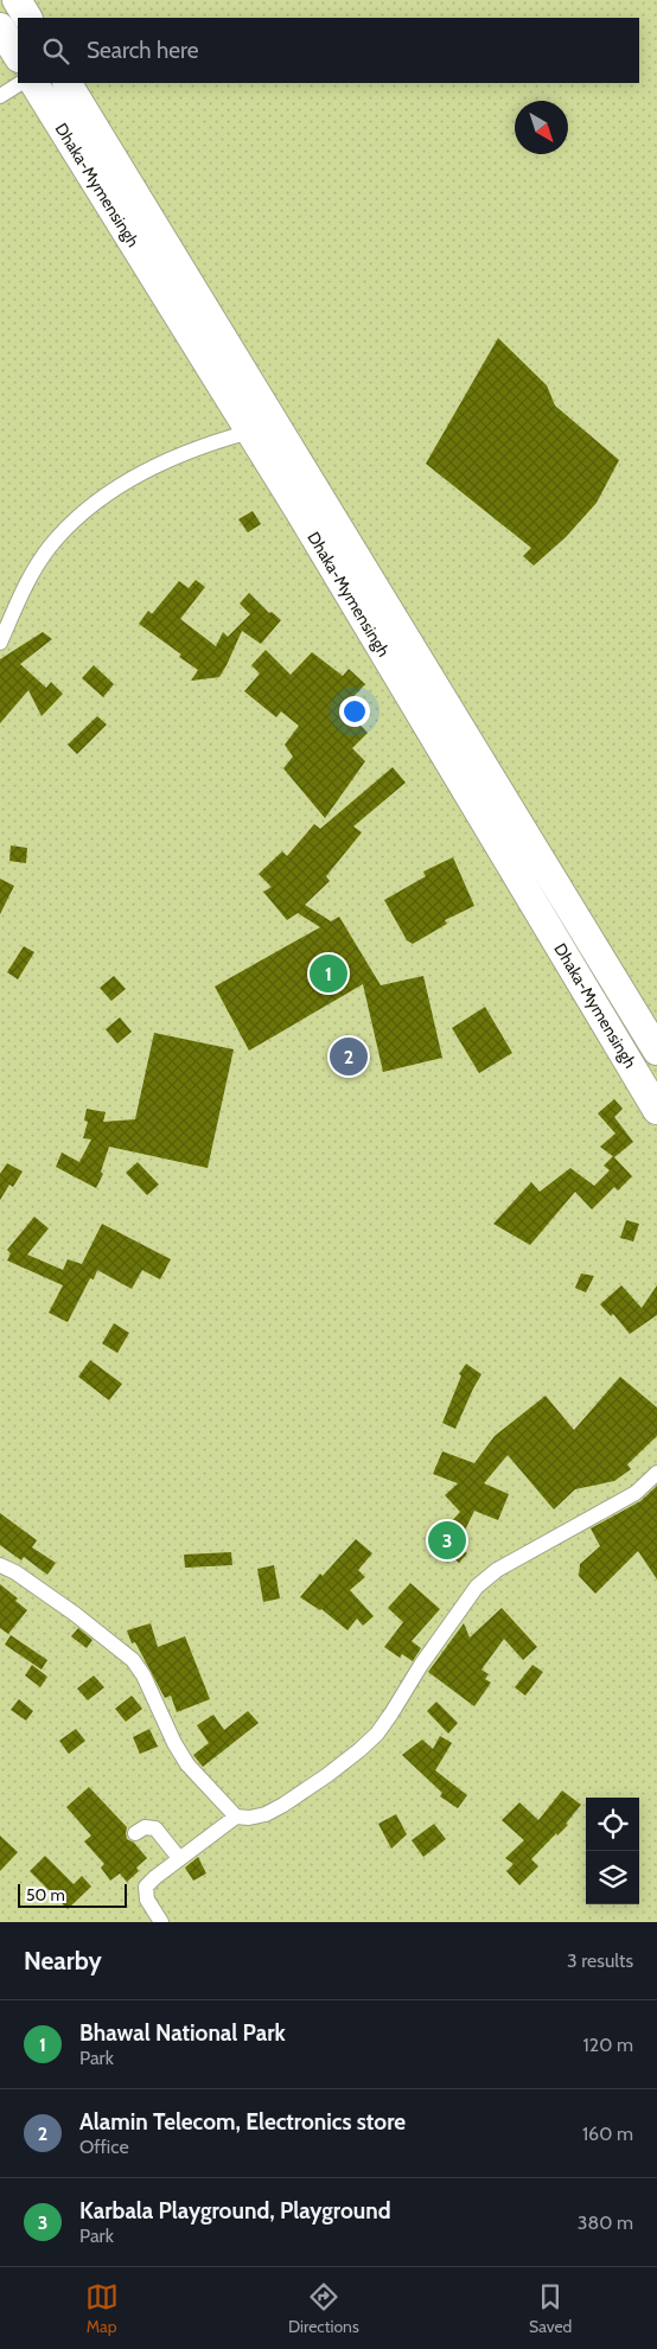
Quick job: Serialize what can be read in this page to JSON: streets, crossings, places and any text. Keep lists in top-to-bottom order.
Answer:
{
  "streets": {
    "highway": ["Dhaka-Mymensingh"]
  },
  "scale_bar": "50 m",
  "north": "bottom right",
  "page": {
    "search": "Search here",
    "pins": ["1", "2", "3"],
    "scale": "50 m",
    "heading": ["Nearby", "3 results"],
    "list": [
      {
        "mark": "1",
        "name": "Bhawal National Park",
        "note": "Park",
        "value": "120 m"
      },
      {
        "mark": "2",
        "name": "Alamin Telecom, Electronics store",
        "note": "Office",
        "value": "160 m"
      },
      {
        "mark": "3",
        "name": "Karbala Playground, Playground",
        "note": "Park",
        "value": "380 m"
      }
    ],
    "nav": ["Map", "Directions", "Saved"]
  }
}
